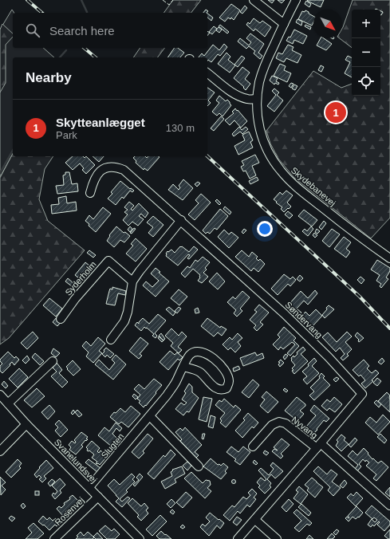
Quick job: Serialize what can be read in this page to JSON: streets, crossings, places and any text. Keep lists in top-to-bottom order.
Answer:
{
  "streets": {
    "street": [
      "Skydebanevej",
      "Syderholm",
      "Søndervang",
      "Nyvang",
      "Slugten",
      "Svanelundsvej",
      "Rosenvej"
    ]
  },
  "crossings": [
    ["Søndervang", "Nyvang"],
    ["Slugten", "Svanelundsvej"],
    ["Svanelundsvej", "Rosenvej"]
  ],
  "north": "bottom right",
  "page": {
    "map_buttons": ["+", "−"],
    "search": "Search here",
    "heading": "Nearby",
    "list": [
      {
        "mark": "1",
        "name": "Skytteanlægget",
        "note": "Park",
        "value": "130 m"
      }
    ],
    "pins": "1"
  }
}
